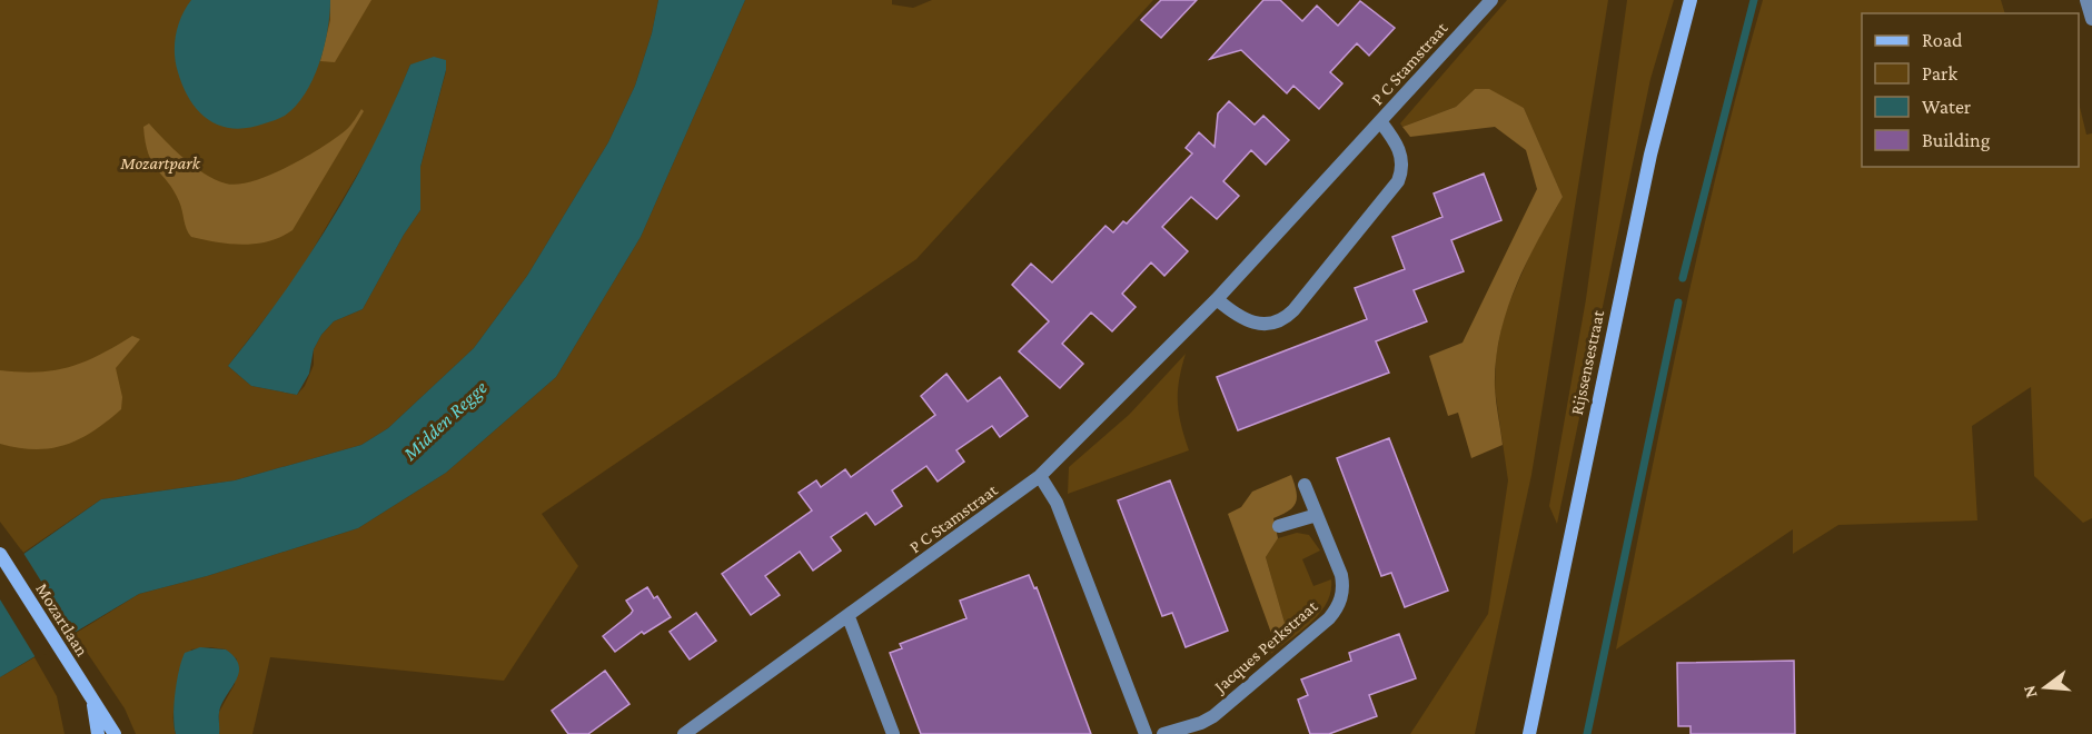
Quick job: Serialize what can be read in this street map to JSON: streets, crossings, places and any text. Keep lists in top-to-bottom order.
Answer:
{
  "streets": {
    "main road": ["Rijssensestraat", "Mozartlaan"],
    "street": ["P C Stamstraat", "Jacques Perkstraat"]
  },
  "water": ["Midden Regge"],
  "parks": ["Mozartpark"],
  "legend": [
    "Road",
    "Park",
    "Water",
    "Building"
  ],
  "north": "left"
}
